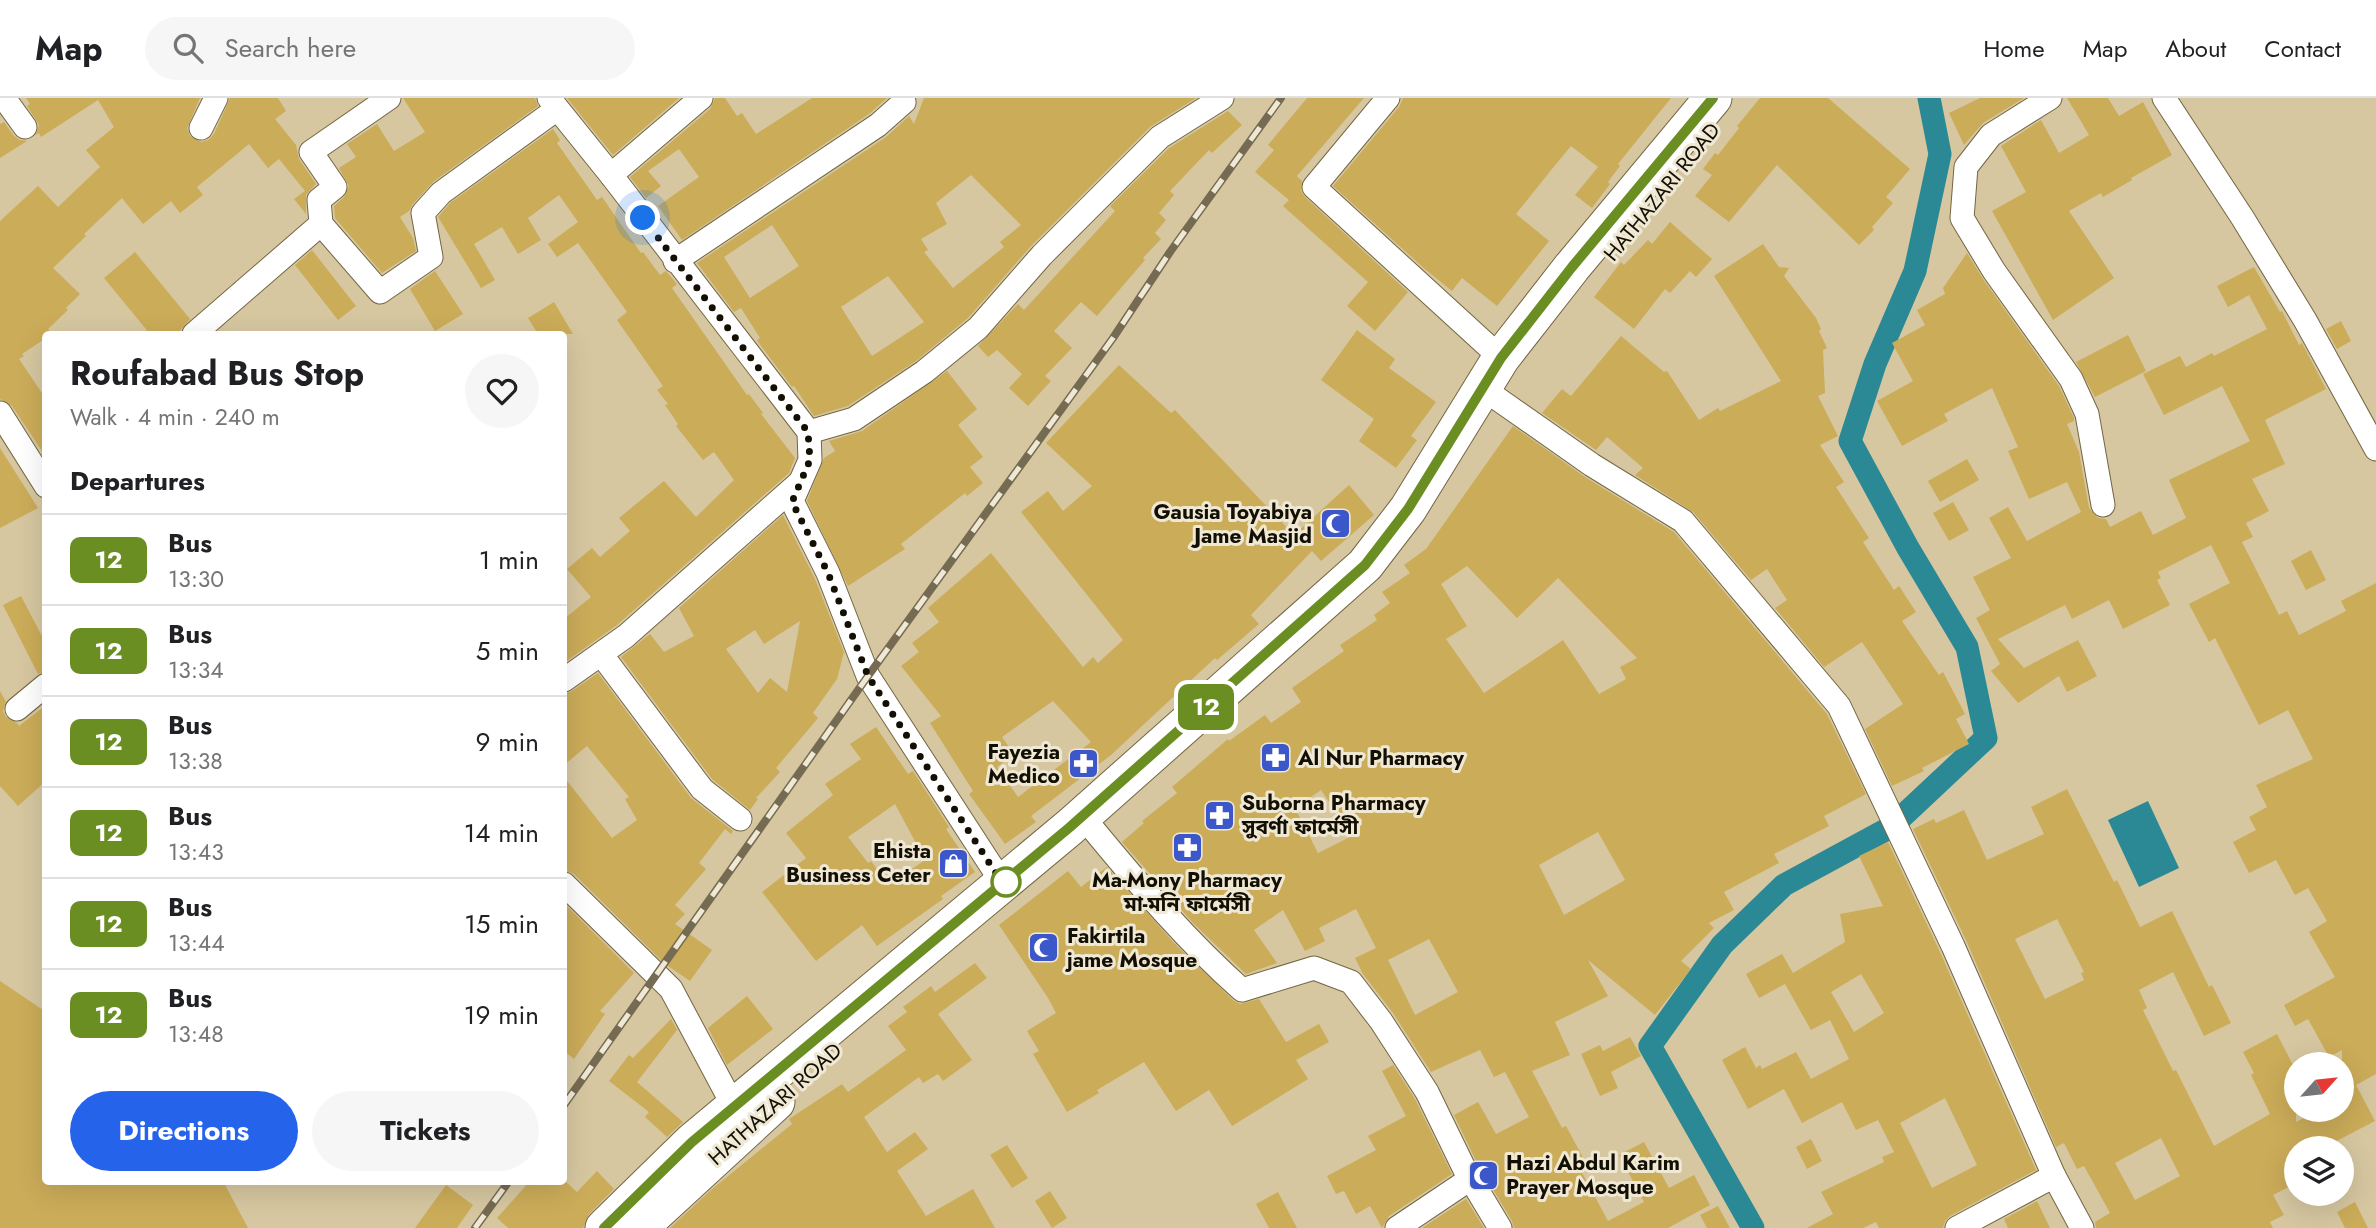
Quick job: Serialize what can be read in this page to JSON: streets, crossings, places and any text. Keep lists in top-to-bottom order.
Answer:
{
  "streets": {
    "highway": ["HATHAZARI ROAD"]
  },
  "places": {
    "mosque": ["Gausia Toyabiya Jame Masjid", "Fakirtila jame Mosque", "Hazi Abdul Karim Prayer Mosque"],
    "pharmacy": [
      "Al Nur Pharmacy",
      "Fayezia Medico",
      "Suborna Pharmacy সুবর্ণা ফার্মেসী",
      "Ma-Mony Pharmacy মা-মনি ফার্মেসী"
    ],
    "shop": ["Ehista Business Ceter"]
  },
  "lines": ["bus line 12"],
  "north": "top right",
  "page": {
    "header": "Map",
    "search": "Search here",
    "nav": [
      "Home",
      "Map",
      "About",
      "Contact"
    ],
    "on_map": "12",
    "heading": [
      ["Roufabad Bus Stop", "Walk · 4 min · 240 m"],
      "Departures"
    ],
    "list": [
      {
        "mark": "12",
        "name": "Bus",
        "note": "13:30",
        "value": "1 min"
      },
      {
        "mark": "12",
        "name": "Bus",
        "note": "13:34",
        "value": "5 min"
      },
      {
        "mark": "12",
        "name": "Bus",
        "note": "13:38",
        "value": "9 min"
      },
      {
        "mark": "12",
        "name": "Bus",
        "note": "13:43",
        "value": "14 min"
      },
      {
        "mark": "12",
        "name": "Bus",
        "note": "13:44",
        "value": "15 min"
      },
      {
        "mark": "12",
        "name": "Bus",
        "note": "13:48",
        "value": "19 min"
      }
    ],
    "buttons": ["Directions", "Tickets"]
  }
}
